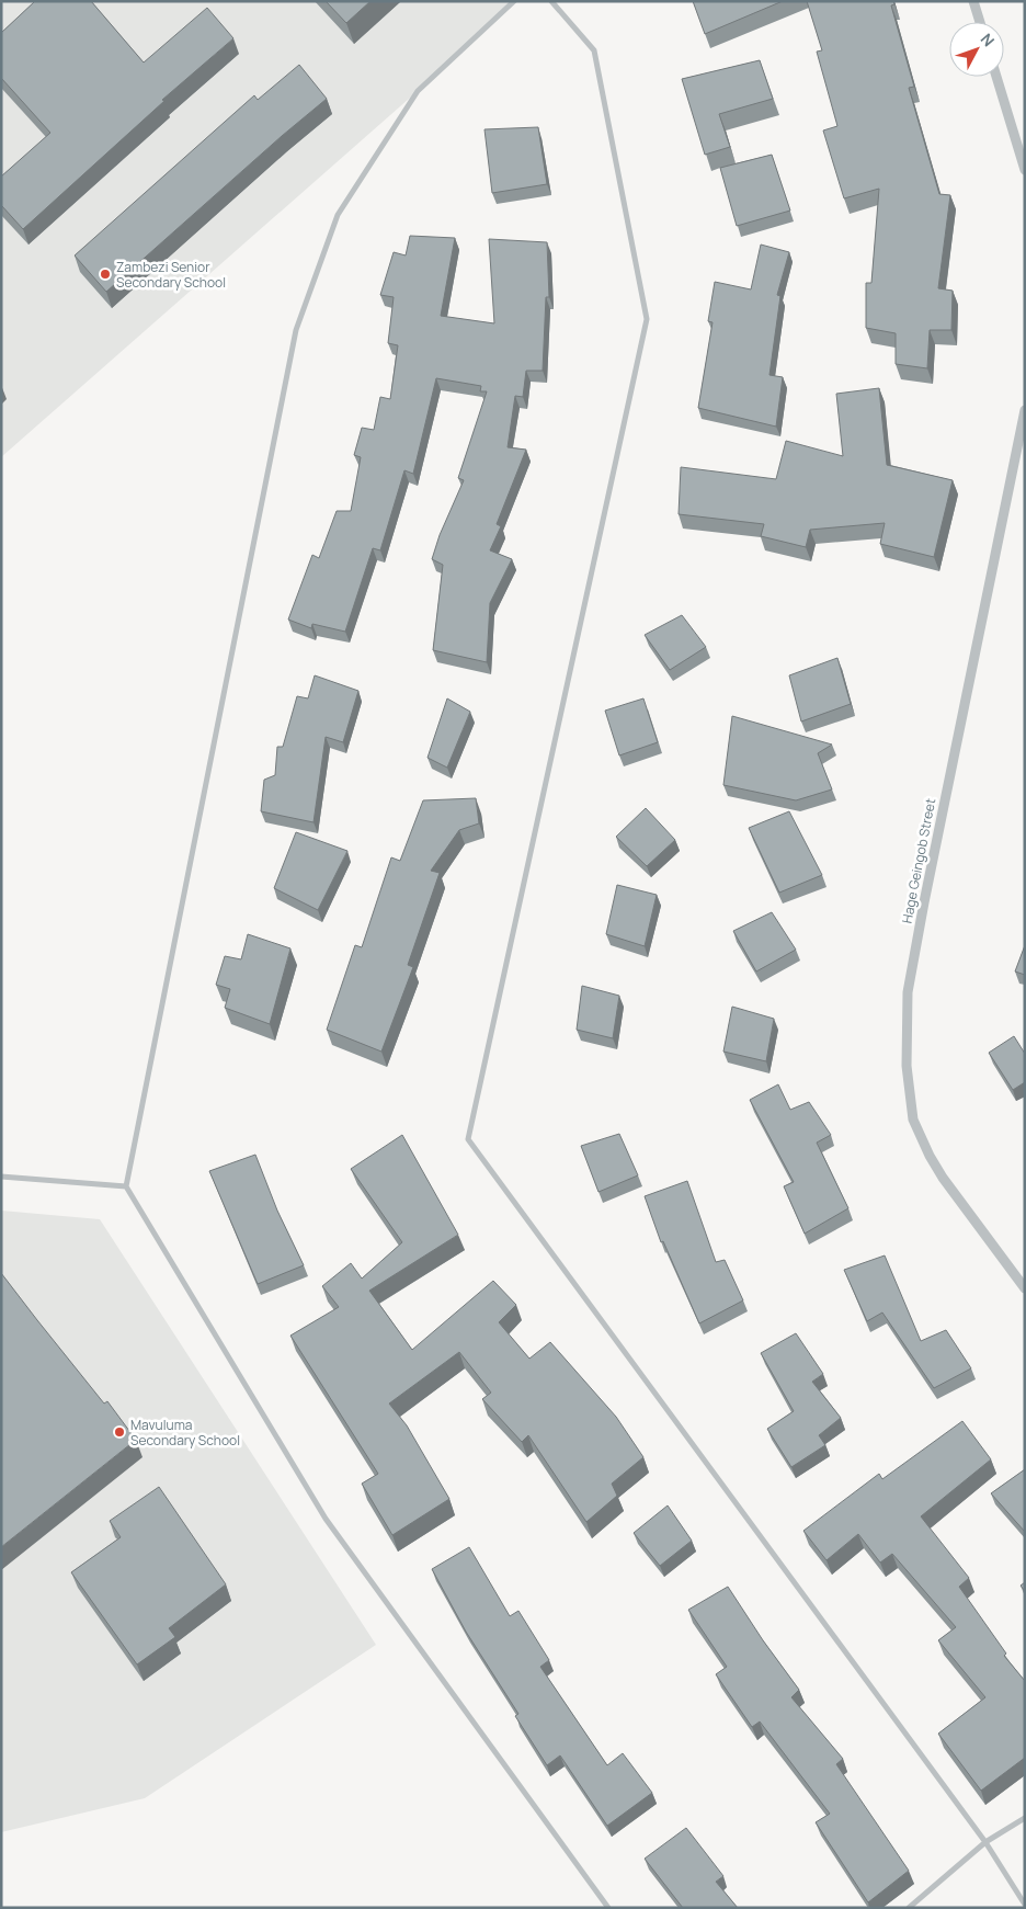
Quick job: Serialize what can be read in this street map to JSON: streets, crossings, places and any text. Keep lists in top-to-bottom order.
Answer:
{
  "streets": {
    "street": ["Hage Geingob Street"]
  },
  "places": ["Zambezi Senior Secondary School", "Mavuluma Secondary School"],
  "north": "top right"
}
